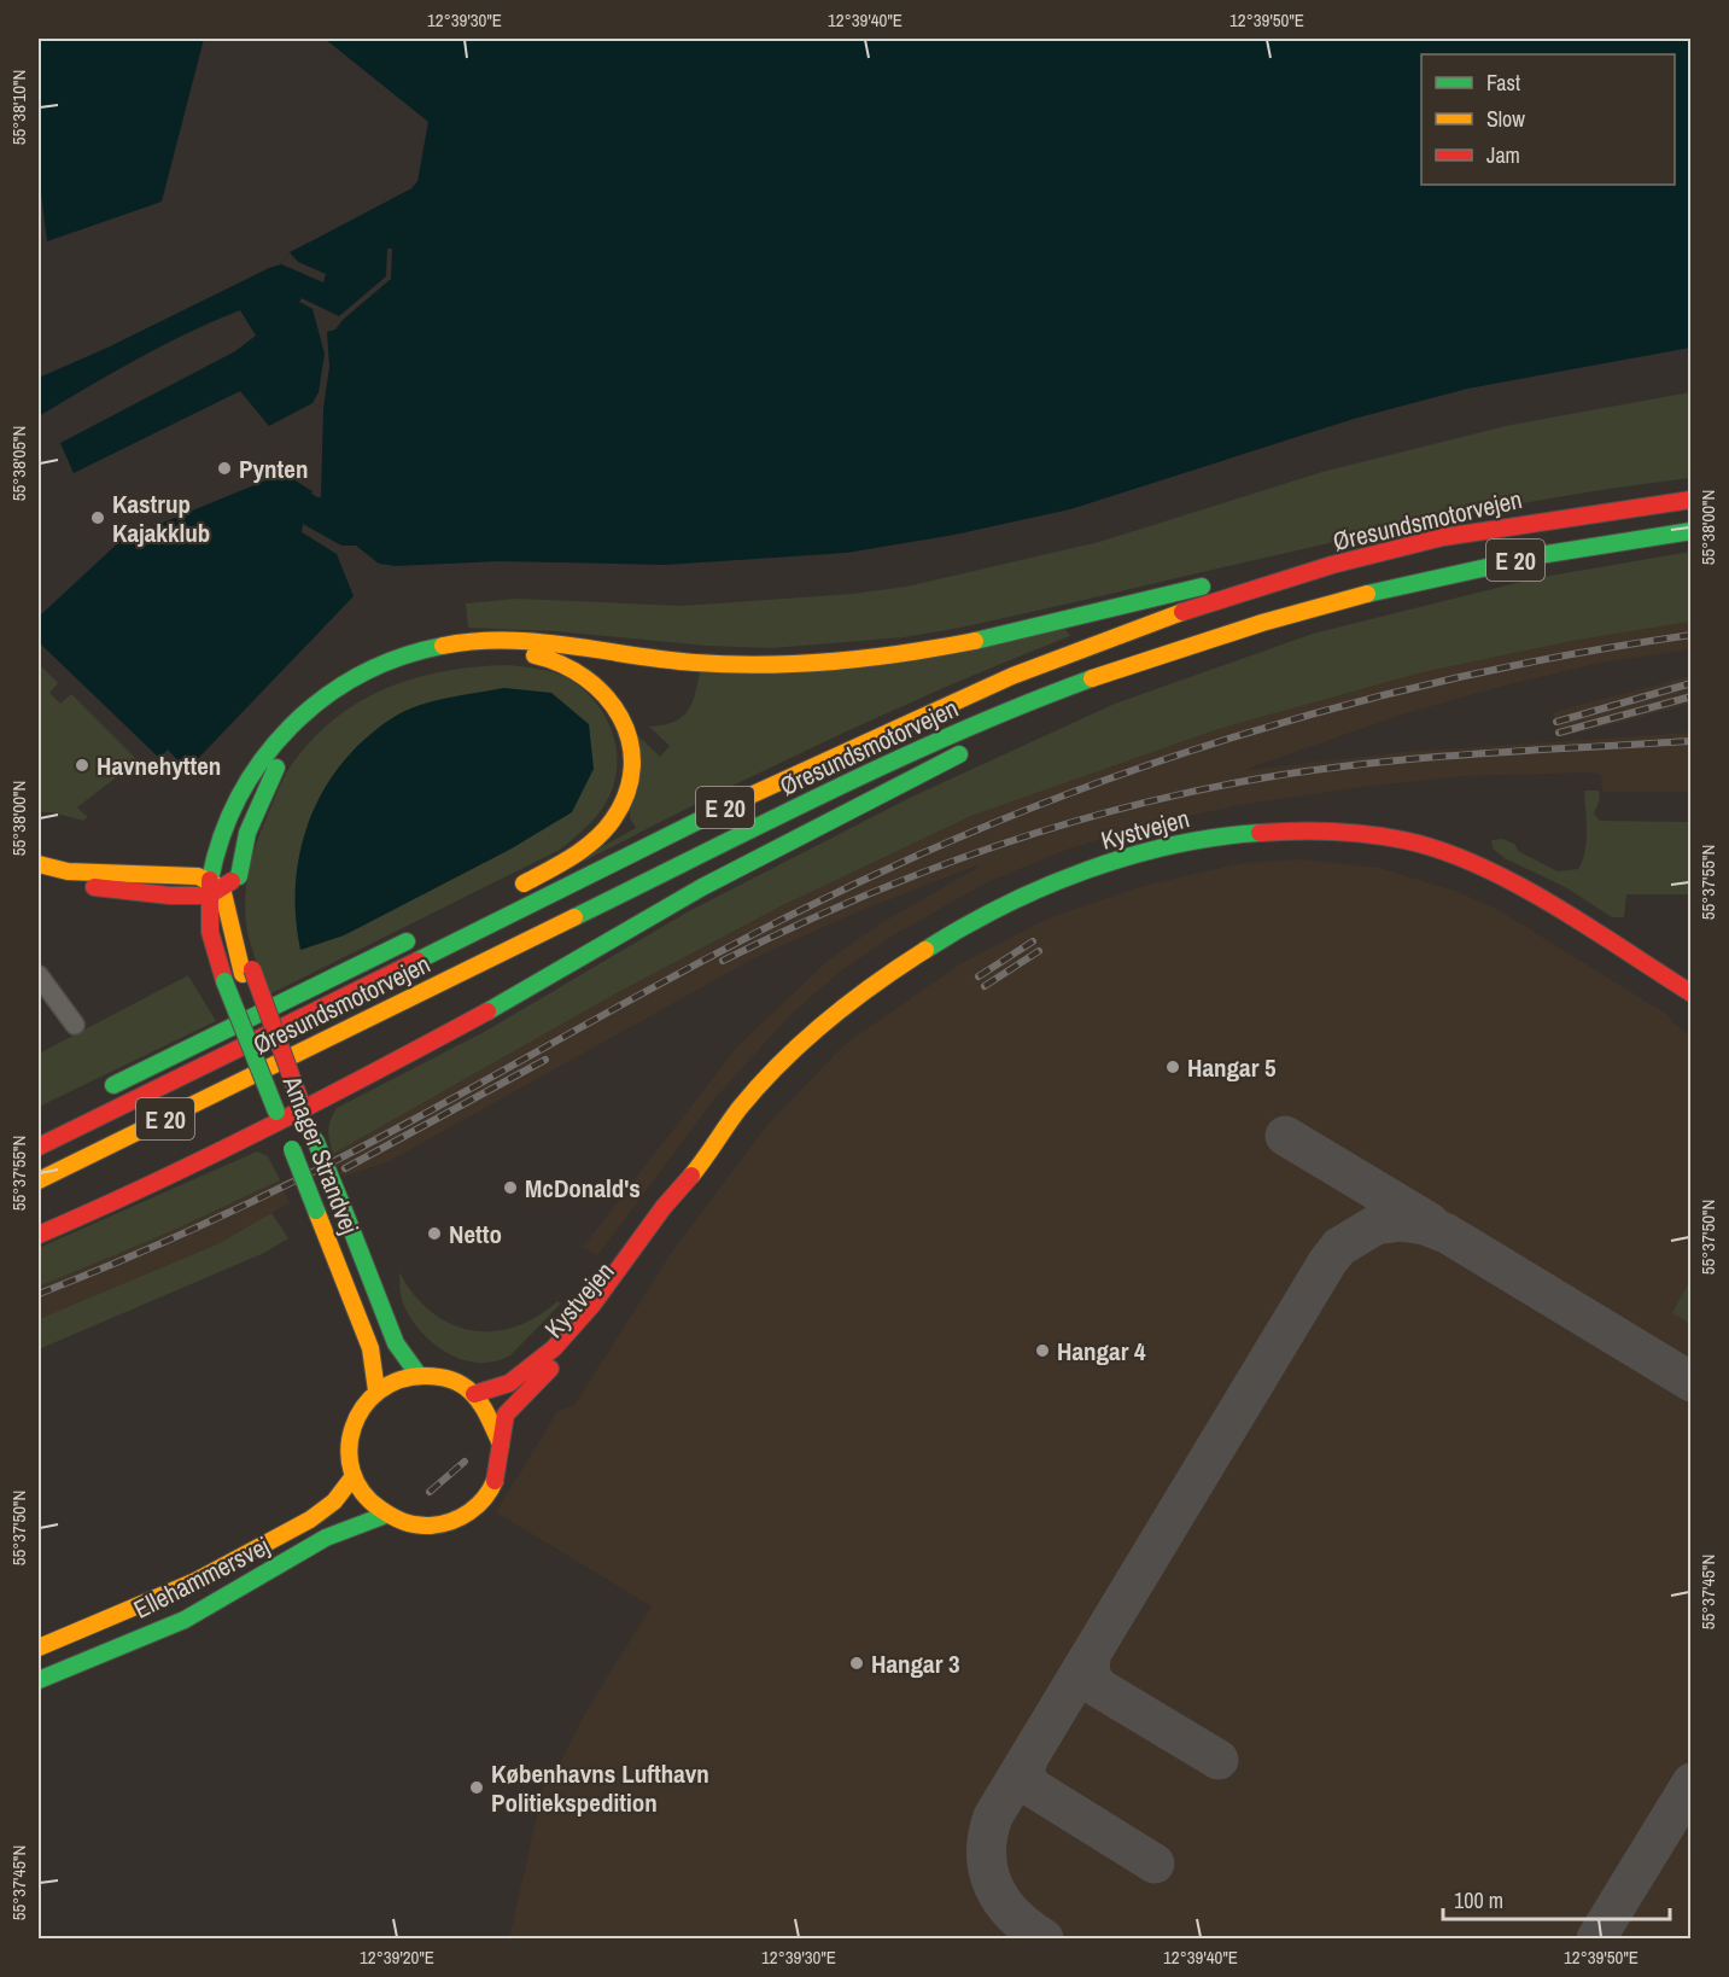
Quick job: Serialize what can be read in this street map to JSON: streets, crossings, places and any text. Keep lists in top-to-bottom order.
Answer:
{
  "streets": {
    "main road": [
      "Øresundsmotorvejen",
      "E 20",
      "Kystvejen",
      "Amager Strandvej",
      "Ellehammersvej"
    ]
  },
  "crossings": [
    ["Kystvejen", "Amager Strandvej"],
    ["Kystvejen", "Ellehammersvej"],
    ["Amager Strandvej", "Ellehammersvej"]
  ],
  "places": [
    "Pynten",
    "Kastrup Kajakklub",
    "Havnehytten",
    "Hangar 5",
    "McDonald's",
    "Netto",
    "Hangar 4",
    "Hangar 3",
    "Københavns Lufthavn Politiekspedition"
  ],
  "legend": ["Fast", "Slow", "Jam"],
  "scale_bar": "100 m",
  "coordinates": [
    "12°39'30\"E",
    "12°39'40\"E",
    "12°39'50\"E",
    "55°38'10\"N",
    "55°38'05\"N",
    "55°38'00\"N",
    "55°37'55\"N",
    "55°37'50\"N",
    "55°37'45\"N",
    "12°39'20\"E"
  ]
}
